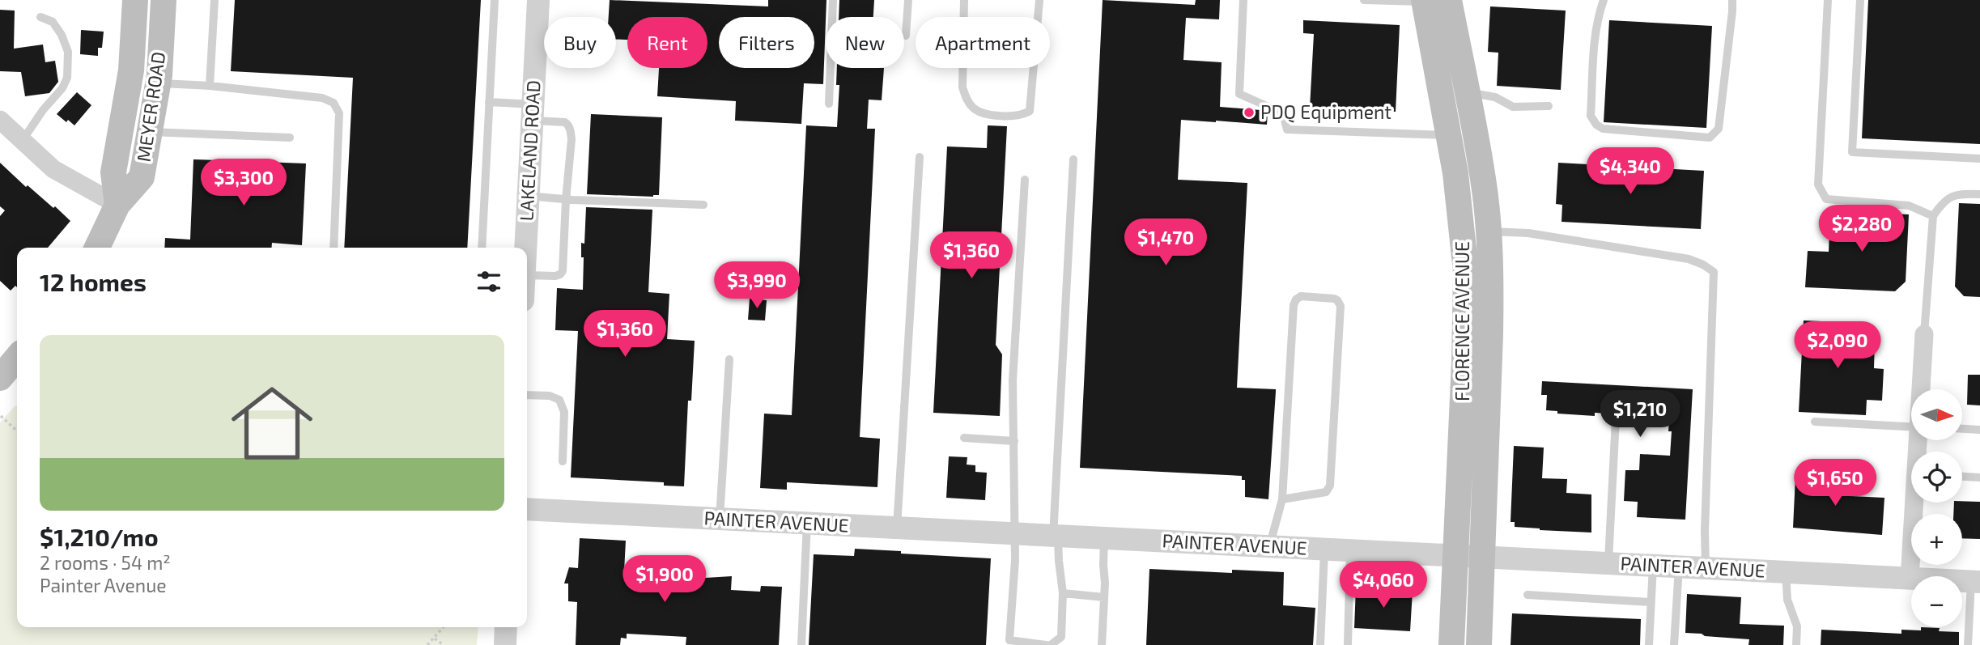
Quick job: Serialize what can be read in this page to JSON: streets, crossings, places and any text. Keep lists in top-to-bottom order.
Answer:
{
  "streets": {
    "main road": ["MEYER ROAD", "FLORENCE AVENUE"],
    "street": ["LAKELAND ROAD", "PAINTER AVENUE"]
  },
  "crossings": [
    ["FLORENCE AVENUE", "PAINTER AVENUE"]
  ],
  "places": ["PDQ Equipment"],
  "north": "right",
  "page": {
    "chip": [
      "Buy",
      "Rent",
      "Filters",
      "New",
      "Apartment"
    ],
    "price": [
      "$4,340",
      "$3,300",
      "$2,280",
      "$1,470",
      "$1,360",
      "$3,990",
      "$1,360",
      "$2,090",
      "$1,210",
      "$1,650",
      "$1,900",
      "$4,060"
    ],
    "heading": "12 homes",
    "list": [
      {
        "name": "$1,210/mo",
        "note": "2 rooms · 54 m² · Painter Avenue"
      }
    ],
    "map_buttons": ["+", "−"]
  }
}
